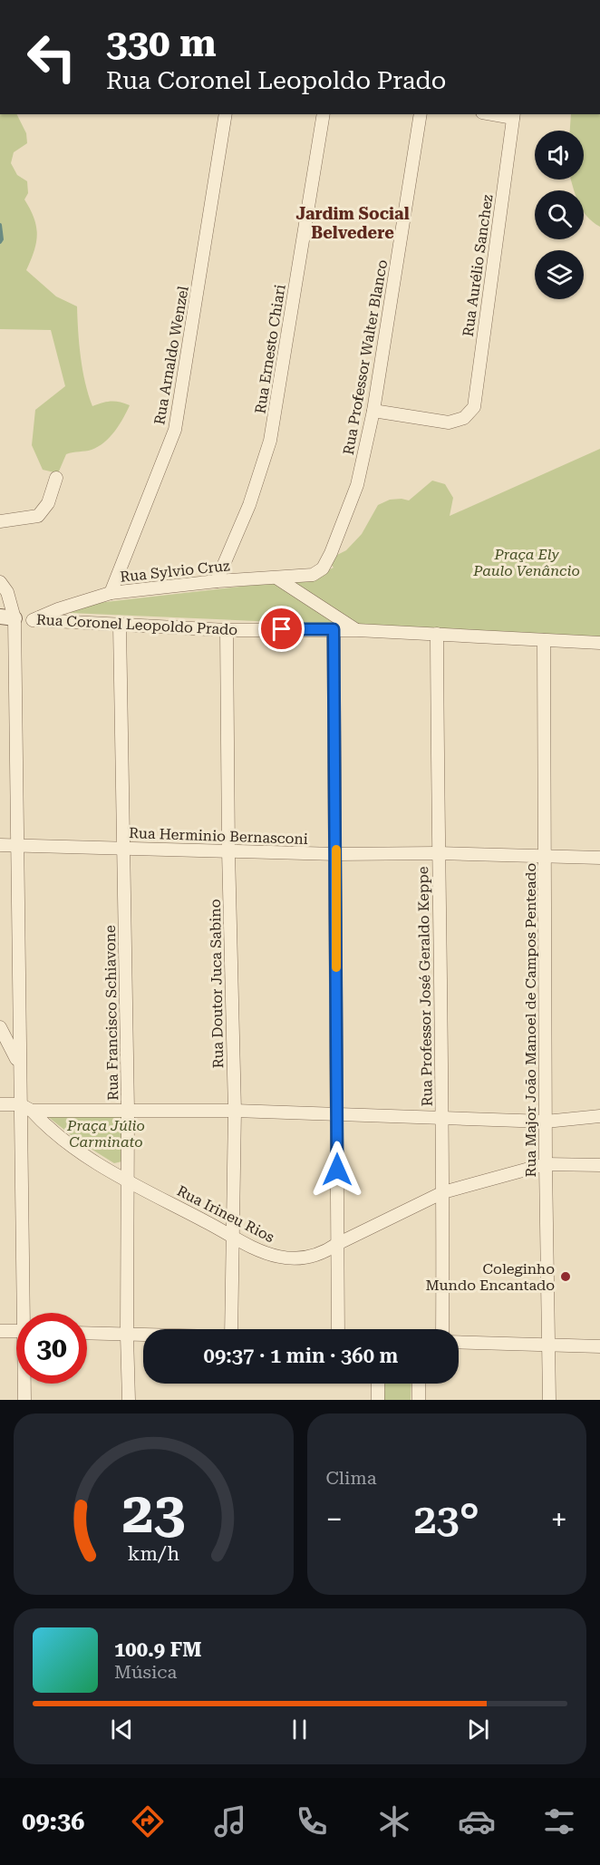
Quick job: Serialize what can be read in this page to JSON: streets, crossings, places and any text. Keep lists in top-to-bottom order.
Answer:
{
  "streets": {
    "street": [
      "Rua Aurélio Sanchez",
      "Rua Ernesto Chiari",
      "Rua Arnaldo Wenzel",
      "Rua Professor Walter Blanco",
      "Rua Sylvio Cruz",
      "Rua Coronel Leopoldo Prado",
      "Rua Herminio Bernasconi",
      "Rua Doutor Juca Sabino",
      "Rua Professor José Geraldo Keppe",
      "Rua Francisco Schiavone",
      "Rua Major João Manoel de Campos Penteado",
      "Rua Irineu Rios"
    ]
  },
  "crossings": [
    ["Rua Aurélio Sanchez", "Rua Professor Walter Blanco"],
    ["Rua Ernesto Chiari", "Rua Sylvio Cruz"],
    ["Rua Arnaldo Wenzel", "Rua Sylvio Cruz"],
    ["Rua Professor Walter Blanco", "Rua Sylvio Cruz"],
    ["Rua Sylvio Cruz", "Rua Coronel Leopoldo Prado"],
    ["Rua Coronel Leopoldo Prado", "Rua Doutor Juca Sabino"],
    ["Rua Coronel Leopoldo Prado", "Rua Professor José Geraldo Keppe"],
    ["Rua Coronel Leopoldo Prado", "Rua Francisco Schiavone"],
    ["Rua Coronel Leopoldo Prado", "Rua Major João Manoel de Campos Penteado"],
    ["Rua Herminio Bernasconi", "Rua Doutor Juca Sabino"],
    ["Rua Herminio Bernasconi", "Rua Professor José Geraldo Keppe"],
    ["Rua Herminio Bernasconi", "Rua Francisco Schiavone"],
    ["Rua Herminio Bernasconi", "Rua Major João Manoel de Campos Penteado"],
    ["Rua Doutor Juca Sabino", "Rua Irineu Rios"],
    ["Rua Professor José Geraldo Keppe", "Rua Irineu Rios"],
    ["Rua Francisco Schiavone", "Rua Irineu Rios"],
    ["Rua Major João Manoel de Campos Penteado", "Rua Irineu Rios"]
  ],
  "districts": ["Jardim Social Belvedere"],
  "parks": ["Praça Ely Paulo Venâncio", "Praça Júlio Carminato"],
  "places": ["Coleginho Mundo Encantado"],
  "page": {
    "turn": ["330 m", "Rua Coronel Leopoldo Prado"],
    "limit": "30",
    "trip": "09:37 · 1 min · 360 m",
    "tile": "Clima",
    "heat": ["−", "23°", "+"],
    "song": ["100.9 FM", "Música"],
    "tabs": "09:36",
    "gauge": ["23", "km/h"]
  }
}
